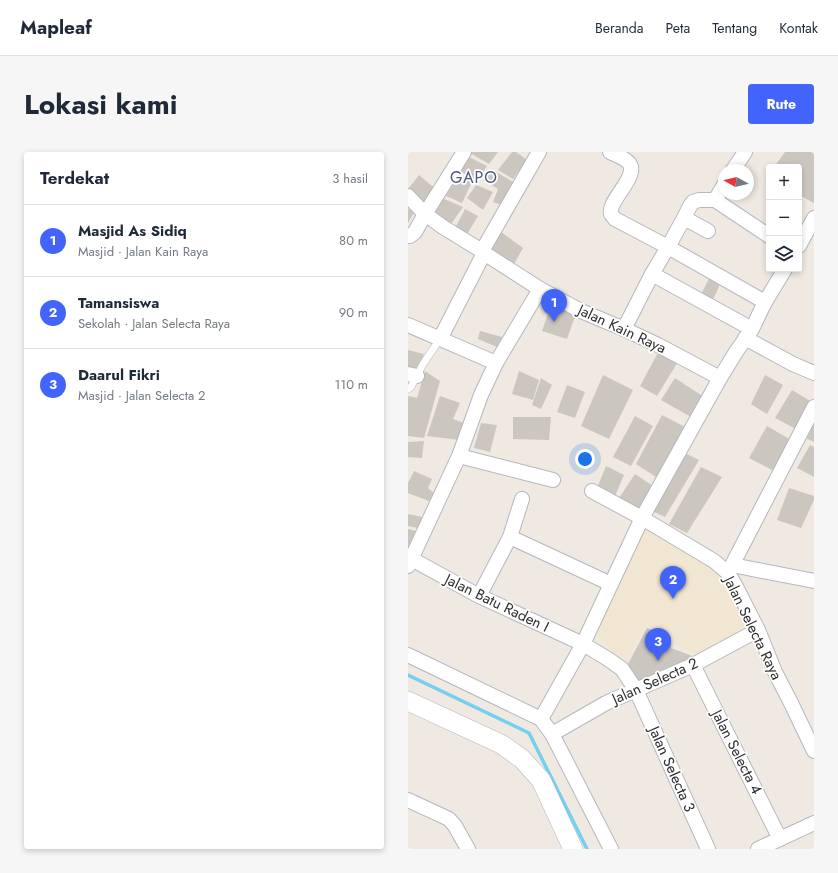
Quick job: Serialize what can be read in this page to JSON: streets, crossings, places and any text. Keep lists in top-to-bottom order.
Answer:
{
  "streets": {
    "street": [
      "Jalan Kain Raya",
      "Jalan Batu Raden I",
      "Jalan Selecta Raya",
      "Jalan Selecta 2",
      "Jalan Selecta 4",
      "Jalan Selecta 3"
    ]
  },
  "crossings": [
    ["Jalan Batu Raden I", "Jalan Selecta 2"],
    ["Jalan Batu Raden I", "Jalan Selecta 3"],
    ["Jalan Selecta Raya", "Jalan Selecta 2"],
    ["Jalan Selecta 2", "Jalan Selecta 4"],
    ["Jalan Selecta 2", "Jalan Selecta 3"]
  ],
  "districts": ["GAPO"],
  "north": "left",
  "page": {
    "header": "Mapleaf",
    "nav": [
      "Beranda",
      "Peta",
      "Tentang",
      "Kontak"
    ],
    "title": "Lokasi kami",
    "buttons": "Rute",
    "heading": ["Terdekat", "3 hasil"],
    "map_buttons": ["+", "−"],
    "list": [
      {
        "mark": "1",
        "name": "Masjid As Sidiq",
        "note": "Masjid · Jalan Kain Raya",
        "value": "80 m"
      },
      {
        "mark": "2",
        "name": "Tamansiswa",
        "note": "Sekolah · Jalan Selecta Raya",
        "value": "90 m"
      },
      {
        "mark": "3",
        "name": "Daarul Fikri",
        "note": "Masjid · Jalan Selecta 2",
        "value": "110 m"
      }
    ],
    "pins": ["1", "2", "3"]
  }
}
